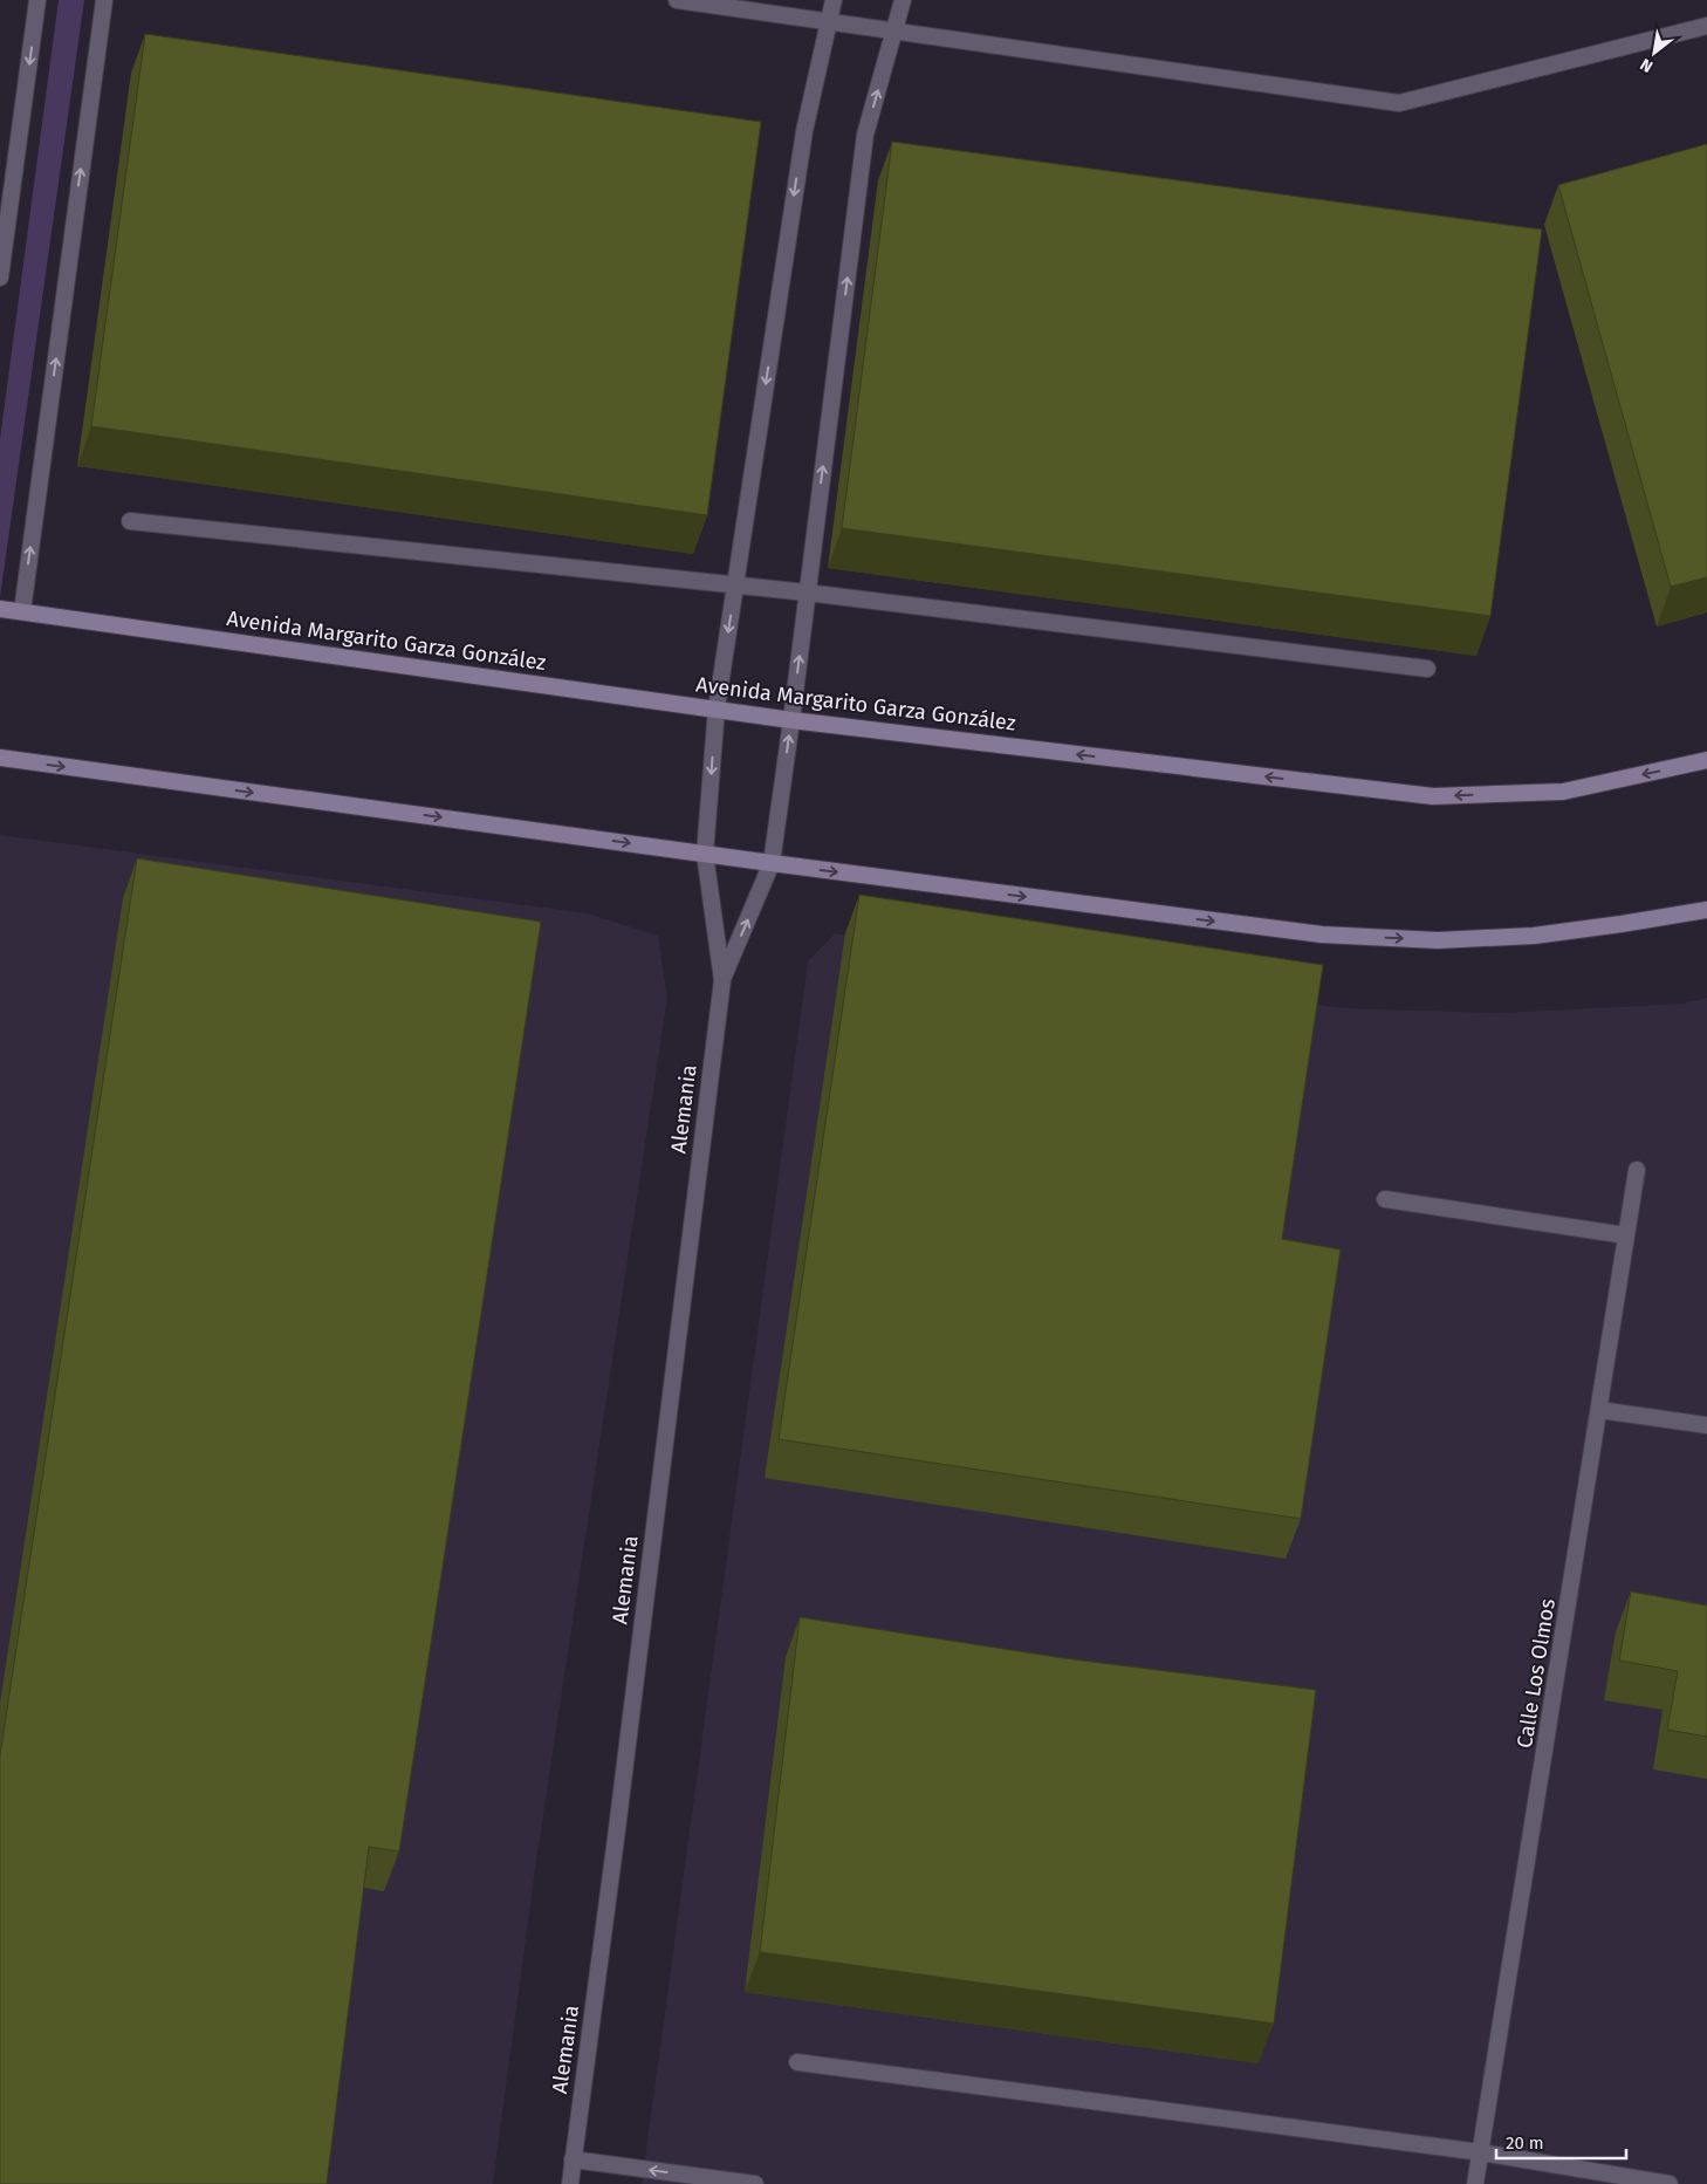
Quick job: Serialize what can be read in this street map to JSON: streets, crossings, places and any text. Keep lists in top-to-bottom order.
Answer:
{
  "streets": {
    "main road": ["Avenida Margarito Garza González"],
    "street": ["Alemania", "Calle Los Olmos"]
  },
  "crossings": [
    ["Avenida Margarito Garza González", "Alemania"]
  ],
  "scale_bar": "20 m",
  "north": "bottom left"
}
